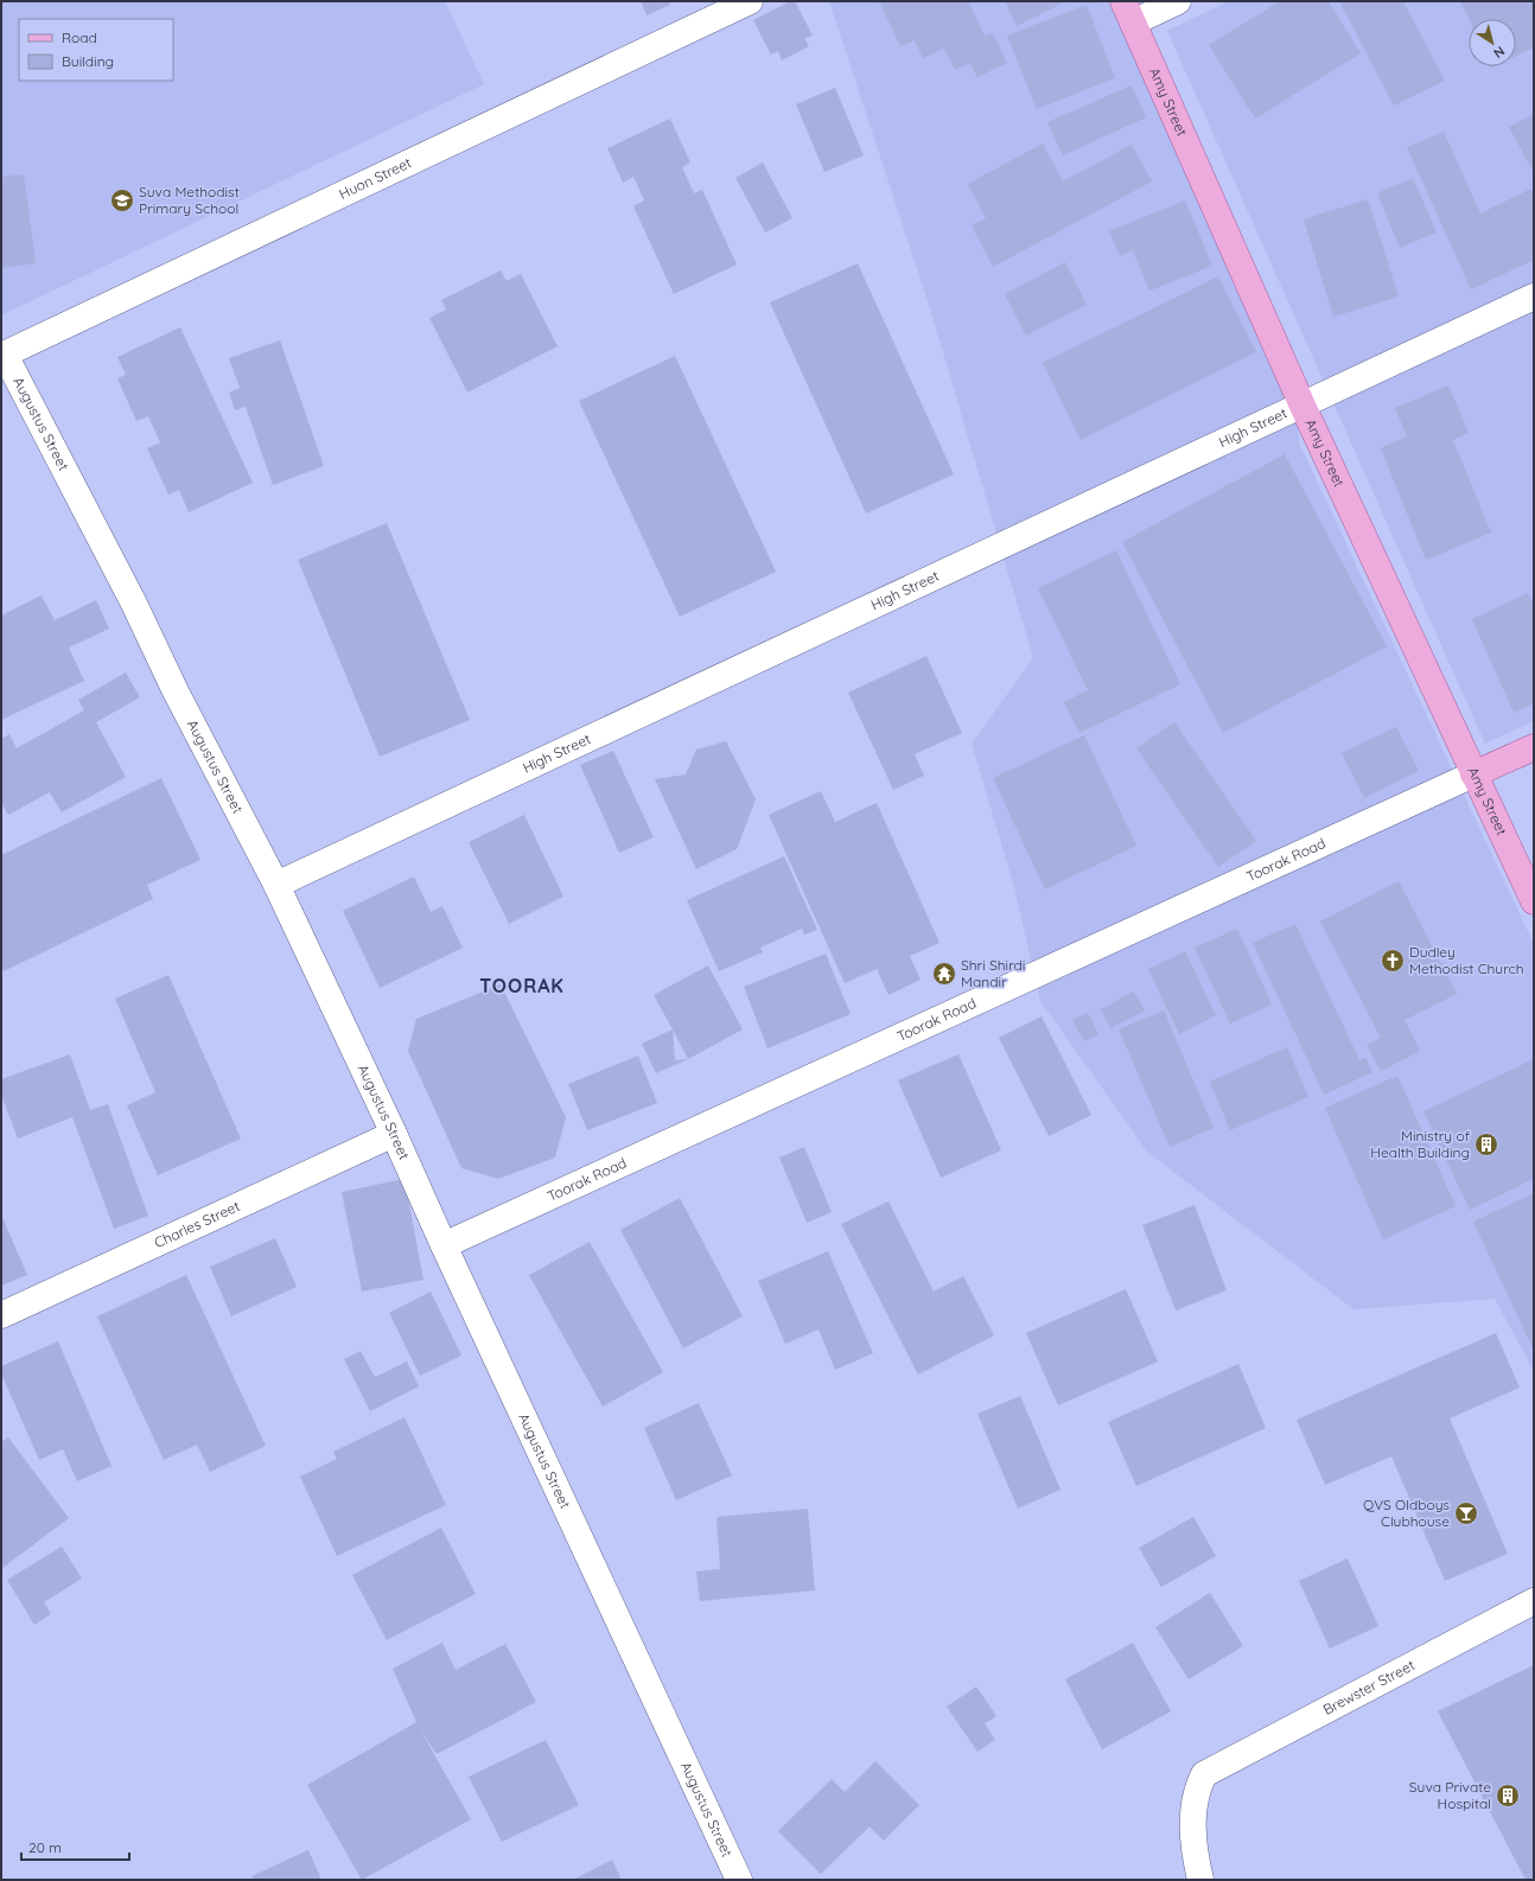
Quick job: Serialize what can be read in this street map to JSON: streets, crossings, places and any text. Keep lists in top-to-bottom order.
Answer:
{
  "streets": {
    "main road": ["Amy Street", "Toorak Road"],
    "street": [
      "Huon Street",
      "Augustus Street",
      "High Street",
      "Charles Street",
      "Brewster Street"
    ]
  },
  "crossings": [
    ["Amy Street", "High Street"],
    ["Amy Street", "Toorak Road"],
    ["Huon Street", "Augustus Street"],
    ["Augustus Street", "High Street"],
    ["Augustus Street", "Toorak Road"],
    ["Augustus Street", "Charles Street"]
  ],
  "districts": ["TOORAK"],
  "places": {
    "school or university": ["Suva Methodist Primary School"],
    "church": ["Dudley Methodist Church"],
    "temple": ["Shri Shirdi Mandir"],
    "building": ["Ministry of Health Building", "Suva Private Hospital"],
    "bar": ["QVS Oldboys Clubhouse"]
  },
  "legend": ["Road", "Building"],
  "scale_bar": "20 m",
  "north": "bottom right"
}
